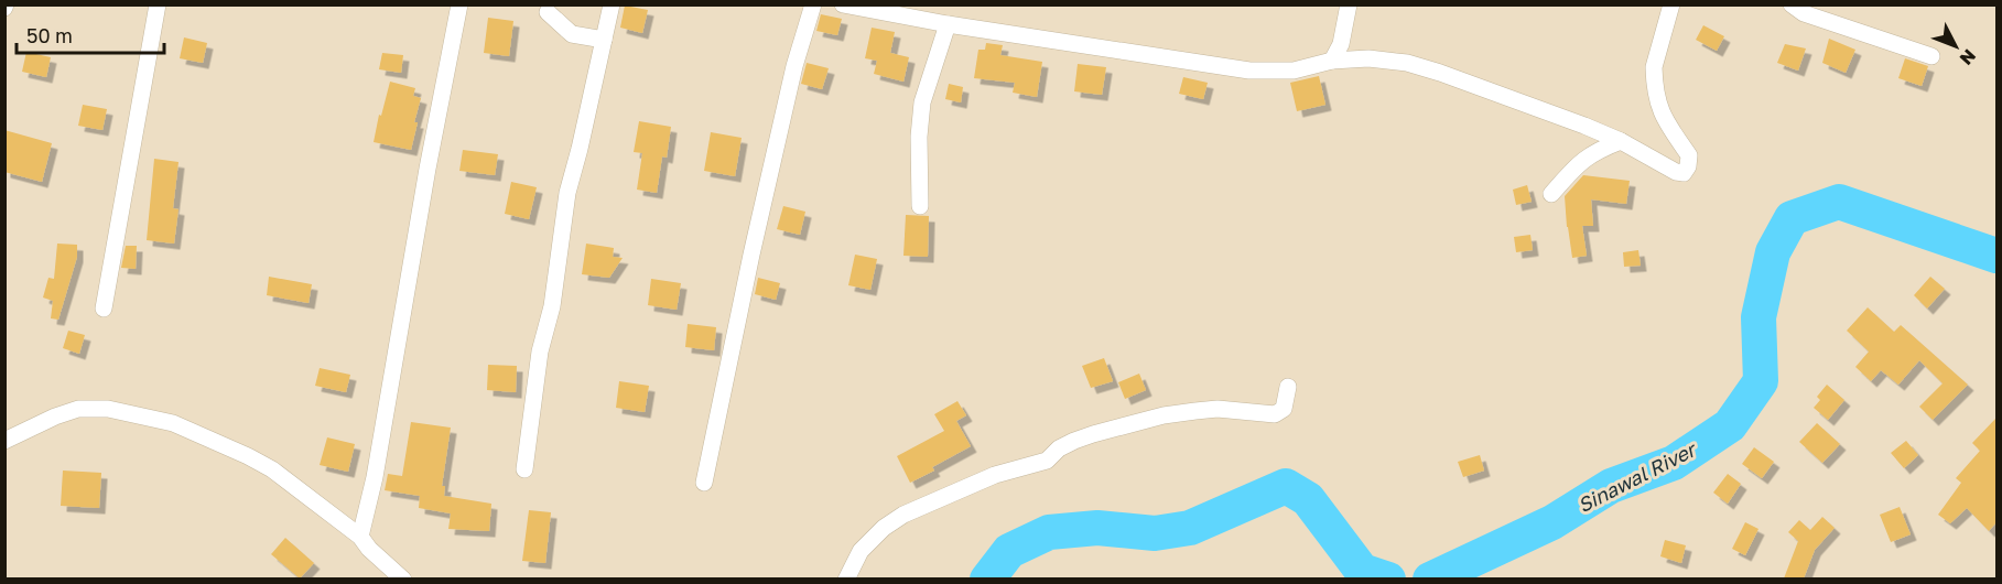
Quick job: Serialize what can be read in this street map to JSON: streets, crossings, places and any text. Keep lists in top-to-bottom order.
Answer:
{
  "water": ["Sinawal River"],
  "scale_bar": "50 m",
  "north": "bottom right"
}
